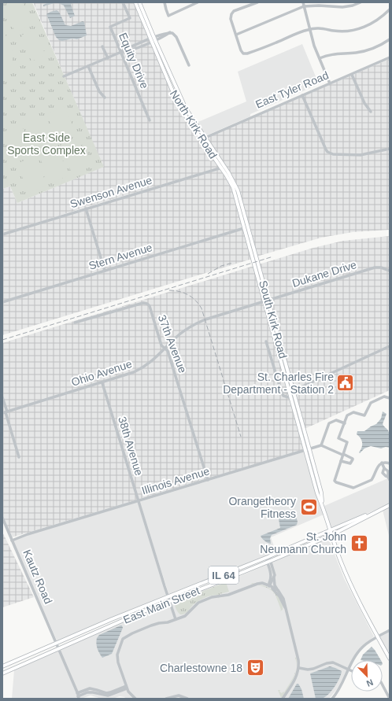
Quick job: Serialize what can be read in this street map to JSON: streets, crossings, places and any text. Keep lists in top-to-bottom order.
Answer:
{
  "streets": {
    "main road": [
      "North Kirk Road",
      "South Kirk Road",
      "IL 64",
      "East Main Street"
    ],
    "street": [
      "Equity Drive",
      "East Tyler Road",
      "Swenson Avenue",
      "Stern Avenue",
      "Dukane Drive",
      "37th Avenue",
      "Ohio Avenue",
      "38th Avenue",
      "Illinois Avenue",
      "Kautz Road"
    ]
  },
  "crossings": [
    ["East Tyler Road", "North Kirk Road"],
    ["North Kirk Road", "Swenson Avenue"],
    ["North Kirk Road", "Stern Avenue"],
    ["North Kirk Road", "South Kirk Road"],
    ["Stern Avenue", "South Kirk Road"],
    ["Dukane Drive", "South Kirk Road"],
    ["Dukane Drive", "Ohio Avenue"],
    ["South Kirk Road", "Ohio Avenue"],
    ["South Kirk Road", "Illinois Avenue"],
    ["South Kirk Road", "East Main Street"],
    ["37th Avenue", "Ohio Avenue"],
    ["37th Avenue", "Illinois Avenue"],
    ["Ohio Avenue", "38th Avenue"],
    ["38th Avenue", "Illinois Avenue"],
    ["38th Avenue", "East Main Street"],
    ["Illinois Avenue", "Kautz Road"],
    ["Kautz Road", "East Main Street"]
  ],
  "parks": ["East Side Sports Complex"],
  "places": {
    "public building": ["St. Charles Fire Department - Station 2"],
    "sports": ["Orangetheory Fitness"],
    "church": ["St. John Neumann Church"],
    "theatre": ["Charlestowne 18"]
  },
  "north": "bottom right"
}
